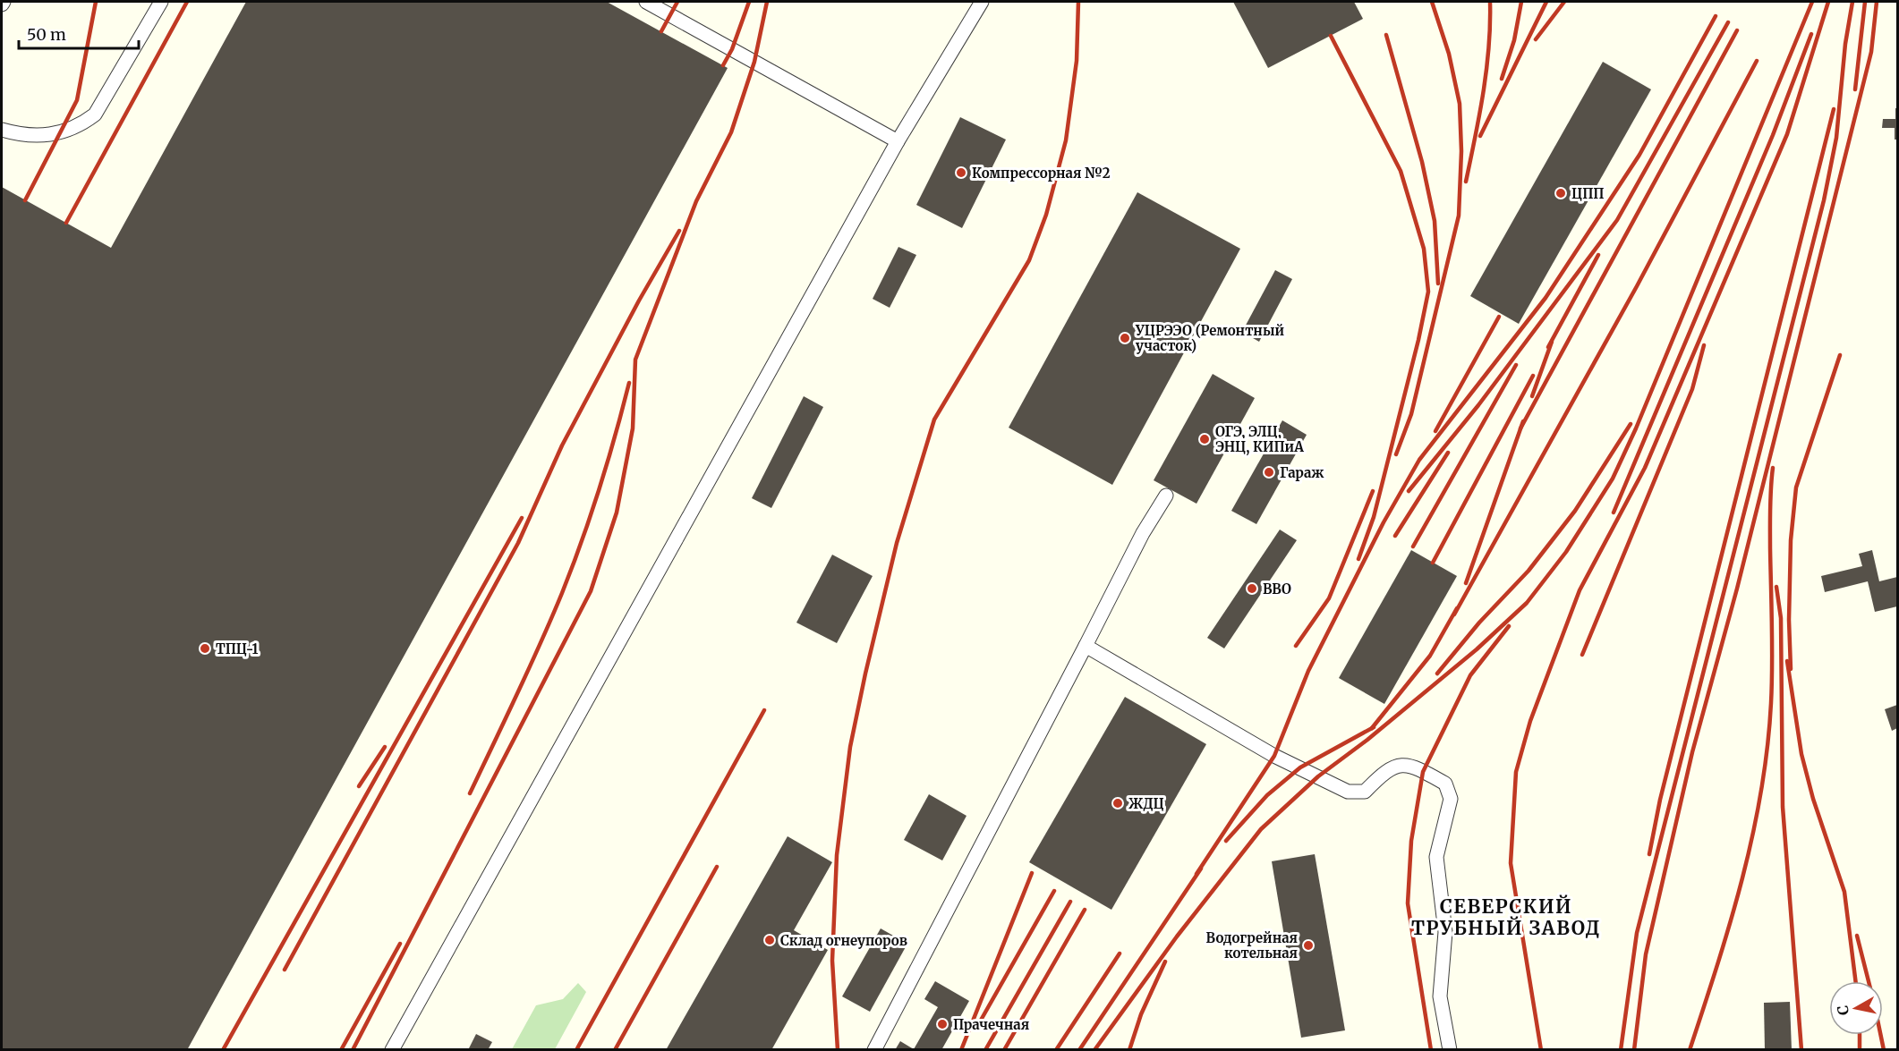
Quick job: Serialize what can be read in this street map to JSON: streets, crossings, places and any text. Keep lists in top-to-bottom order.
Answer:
{
  "districts": ["СЕВЕРСКИЙ ТРУБНЫЙ ЗАВОД"],
  "places": [
    "Компрессорная №2",
    "ЦПП",
    "УЦРЭЭО (Ремонтный участок)",
    "ОГЭ, ЭЛЦ, ЭНЦ, КИПиА",
    "Гараж",
    "ВВО",
    "ТПЦ-1",
    "ЖДЦ",
    "Склад огнеупоров",
    "Водогрейная котельная",
    "Прачечная"
  ],
  "scale_bar": "50 m",
  "north": "left"
}
